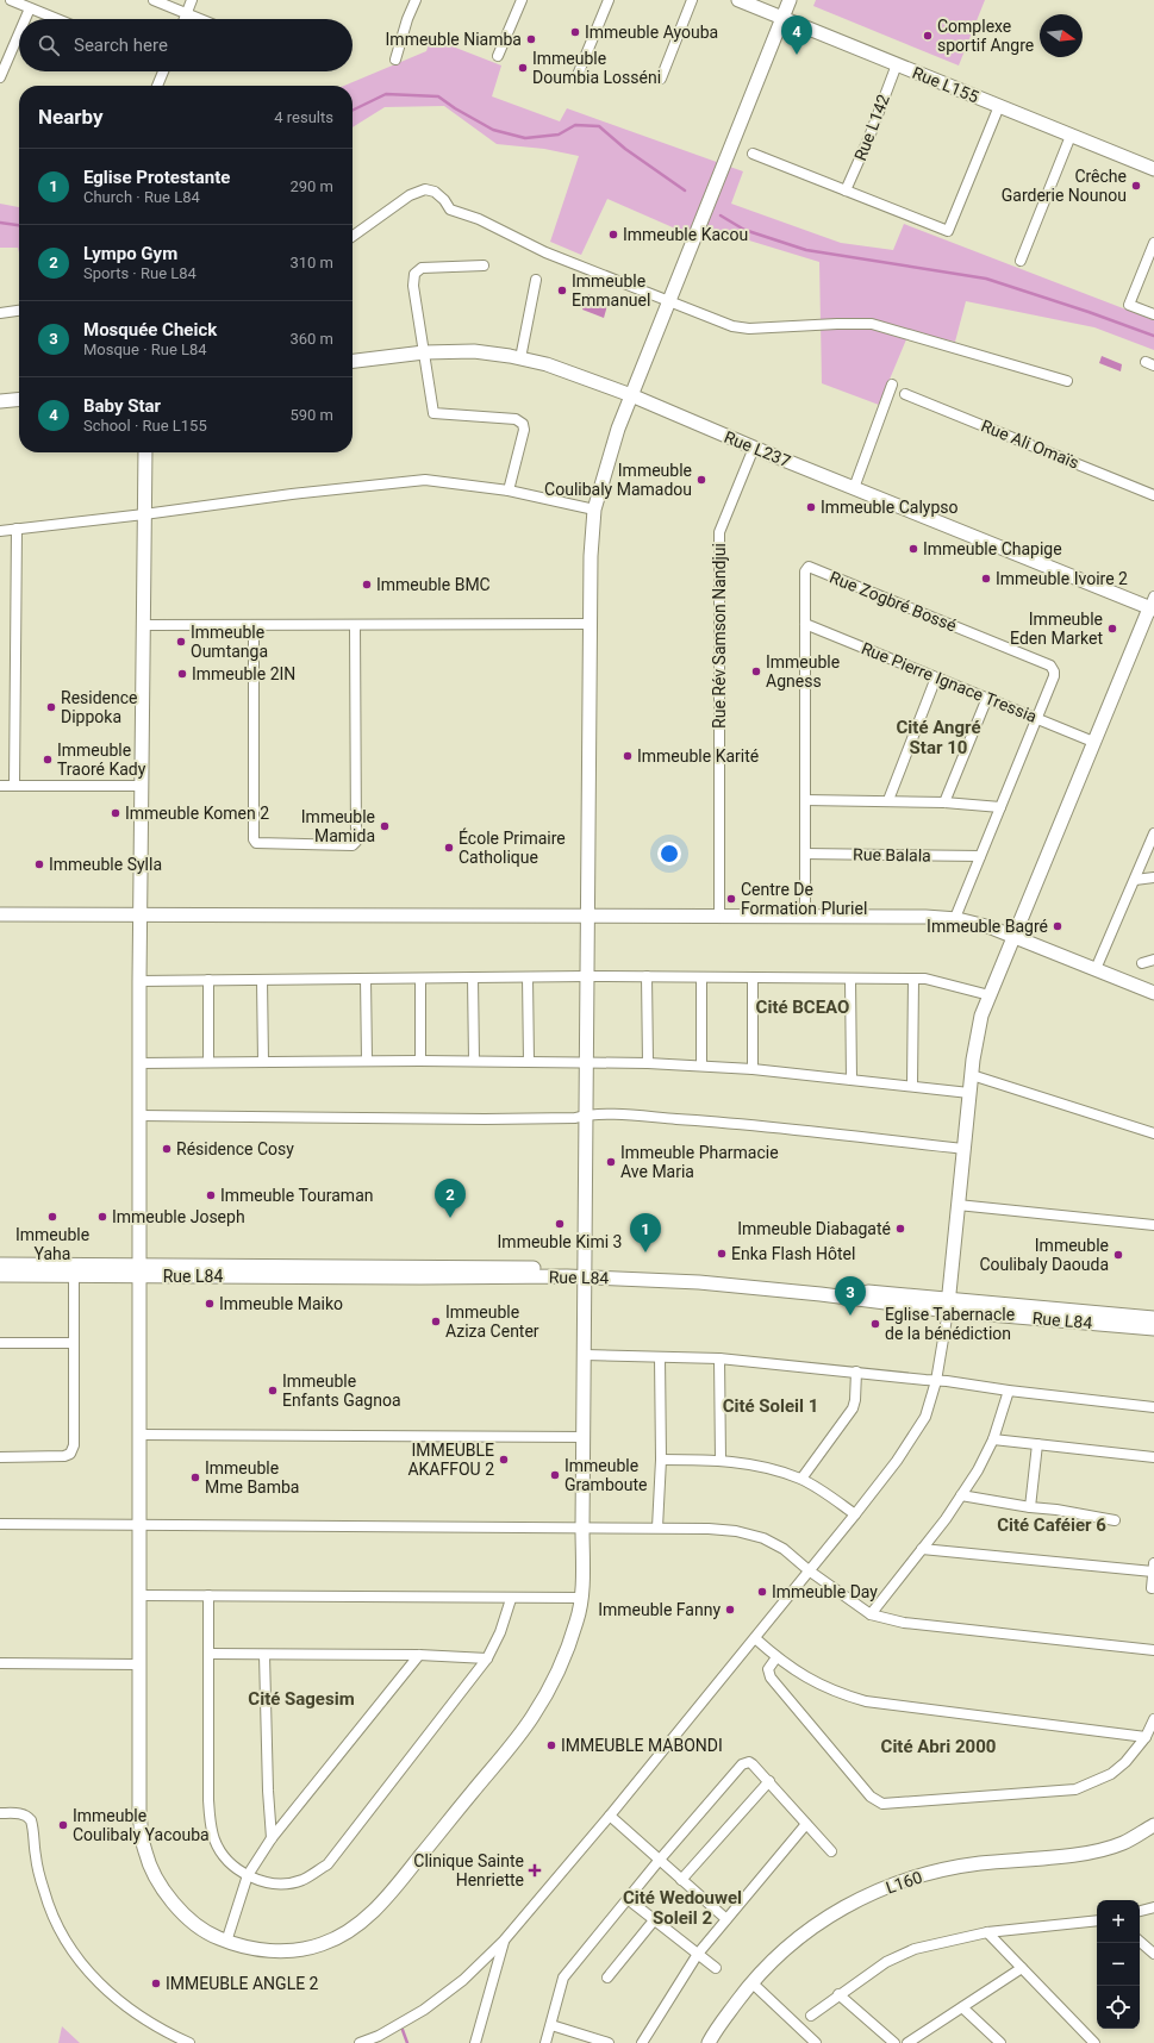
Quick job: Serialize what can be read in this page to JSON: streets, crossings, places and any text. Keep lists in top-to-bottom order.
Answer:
{
  "streets": {
    "street": [
      "Rue L155",
      "Rue L142",
      "Rue Ali Omaïs",
      "Rue L237",
      "Rue Zogbré Bossé",
      "Rue Rév Samson Nandjui",
      "Rue Pierre Ignace Tressia",
      "Rue Balala",
      "Rue L84",
      "L160"
    ]
  },
  "crossings": [
    ["Rue L155", "Rue L142"],
    ["Rue L237", "Rue Rév Samson Nandjui"],
    ["Rue Zogbré Bossé", "Rue Pierre Ignace Tressia"],
    ["Rue Zogbré Bossé", "Rue Balala"]
  ],
  "districts": [
    "Cité Angré Star 10",
    "Cité BCEAO",
    "Cité Soleil 1",
    "Cité Caféier 6",
    "Cité Sagesim",
    "Cité Abri 2000",
    "Cité Wedouwel Soleil 2"
  ],
  "places": {
    "other": [
      "Immeuble Ayouba",
      "Complexe sportif Angre",
      "Immeuble Niamba",
      "Immeuble Doumbia Losséni",
      "Crêche Garderie Nounou",
      "Immeuble Kacou",
      "Immeuble Emmanuel",
      "Immeuble Coulibaly Mamadou",
      "Immeuble Calypso",
      "Immeuble Chapige",
      "Immeuble Ivoire 2",
      "Immeuble BMC",
      "Immeuble Eden Market",
      "Immeuble Oumtanga",
      "Immeuble Agness",
      "Immeuble 2IN",
      "Residence Dippoka",
      "Immeuble Karité",
      "Immeuble Traoré Kady",
      "Immeuble Komen 2",
      "Immeuble Mamida",
      "École Primaire Catholique",
      "Immeuble Sylla",
      "Centre De Formation Pluriel",
      "Immeuble Bagré",
      "Résidence Cosy",
      "Immeuble Pharmacie Ave Maria",
      "Immeuble Touraman",
      "Immeuble Yaha",
      "Immeuble Joseph",
      "Immeuble Kimi 3",
      "Immeuble Diabagaté",
      "Enka Flash Hôtel",
      "Immeuble Coulibaly Daouda",
      "Immeuble Maiko",
      "Immeuble Aziza Center",
      "Eglise Tabernacle de la bénédiction",
      "Immeuble Enfants Gagnoa",
      "IMMEUBLE AKAFFOU 2",
      "Immeuble Gramboute",
      "Immeuble Mme Bamba",
      "Immeuble Day",
      "Immeuble Fanny",
      "IMMEUBLE MABONDI",
      "Immeuble Coulibaly Yacouba",
      "IMMEUBLE ANGLE 2"
    ],
    "health": ["Clinique Sainte Henriette"]
  },
  "north": "right",
  "page": {
    "pins": [
      "4",
      "2",
      "1",
      "3"
    ],
    "search": "Search here",
    "heading": ["Nearby", "4 results"],
    "list": [
      {
        "mark": "1",
        "name": "Eglise Protestante",
        "note": "Church · Rue L84",
        "value": "290 m"
      },
      {
        "mark": "2",
        "name": "Lympo Gym",
        "note": "Sports · Rue L84",
        "value": "310 m"
      },
      {
        "mark": "3",
        "name": "Mosquée Cheick",
        "note": "Mosque · Rue L84",
        "value": "360 m"
      },
      {
        "mark": "4",
        "name": "Baby Star",
        "note": "School · Rue L155",
        "value": "590 m"
      }
    ],
    "map_buttons": ["+", "−"]
  }
}
